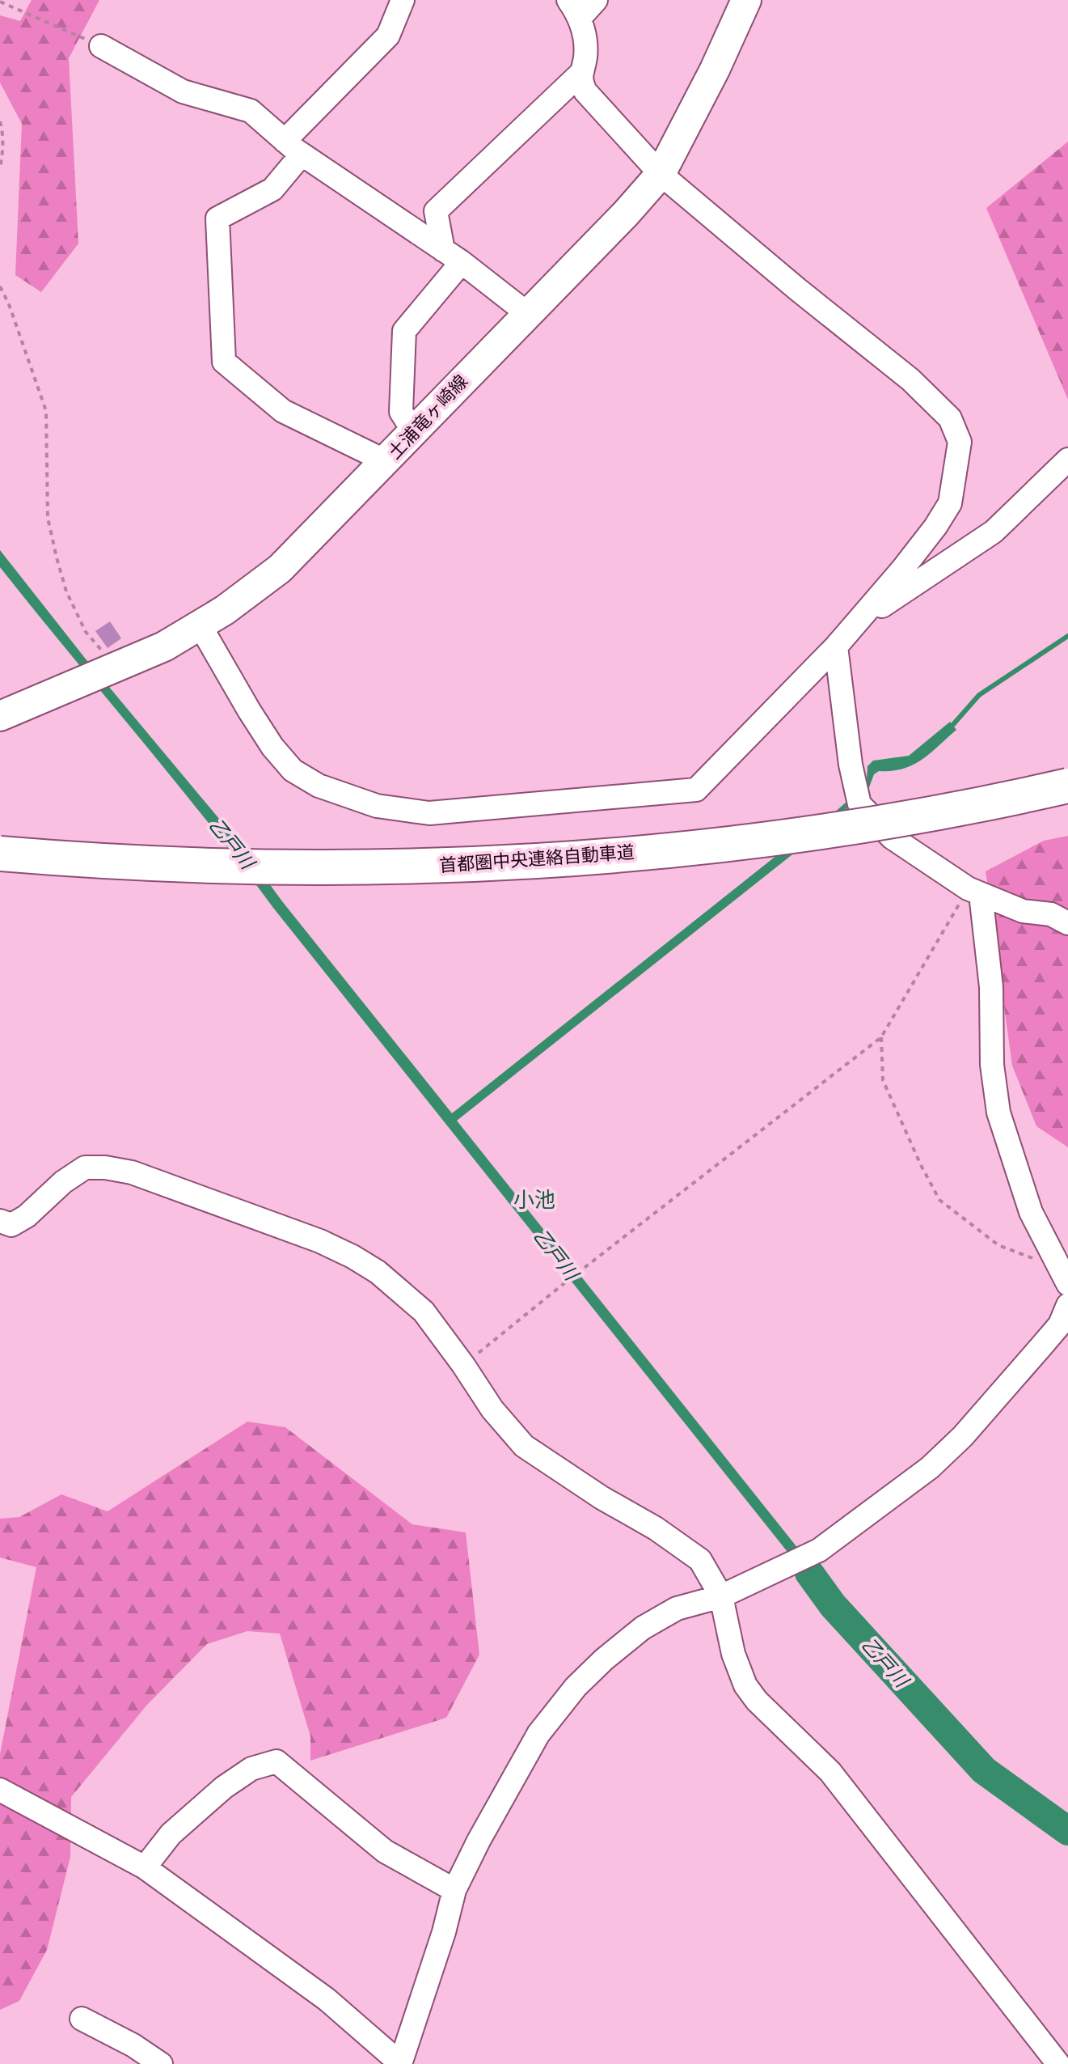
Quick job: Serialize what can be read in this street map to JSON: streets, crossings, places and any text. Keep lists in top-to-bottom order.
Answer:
{
  "streets": {
    "highway": ["首都圏中央連絡自動車道"],
    "main road": ["土浦竜ヶ崎線"]
  },
  "districts": ["小池"],
  "water": ["乙戸川"]
}
